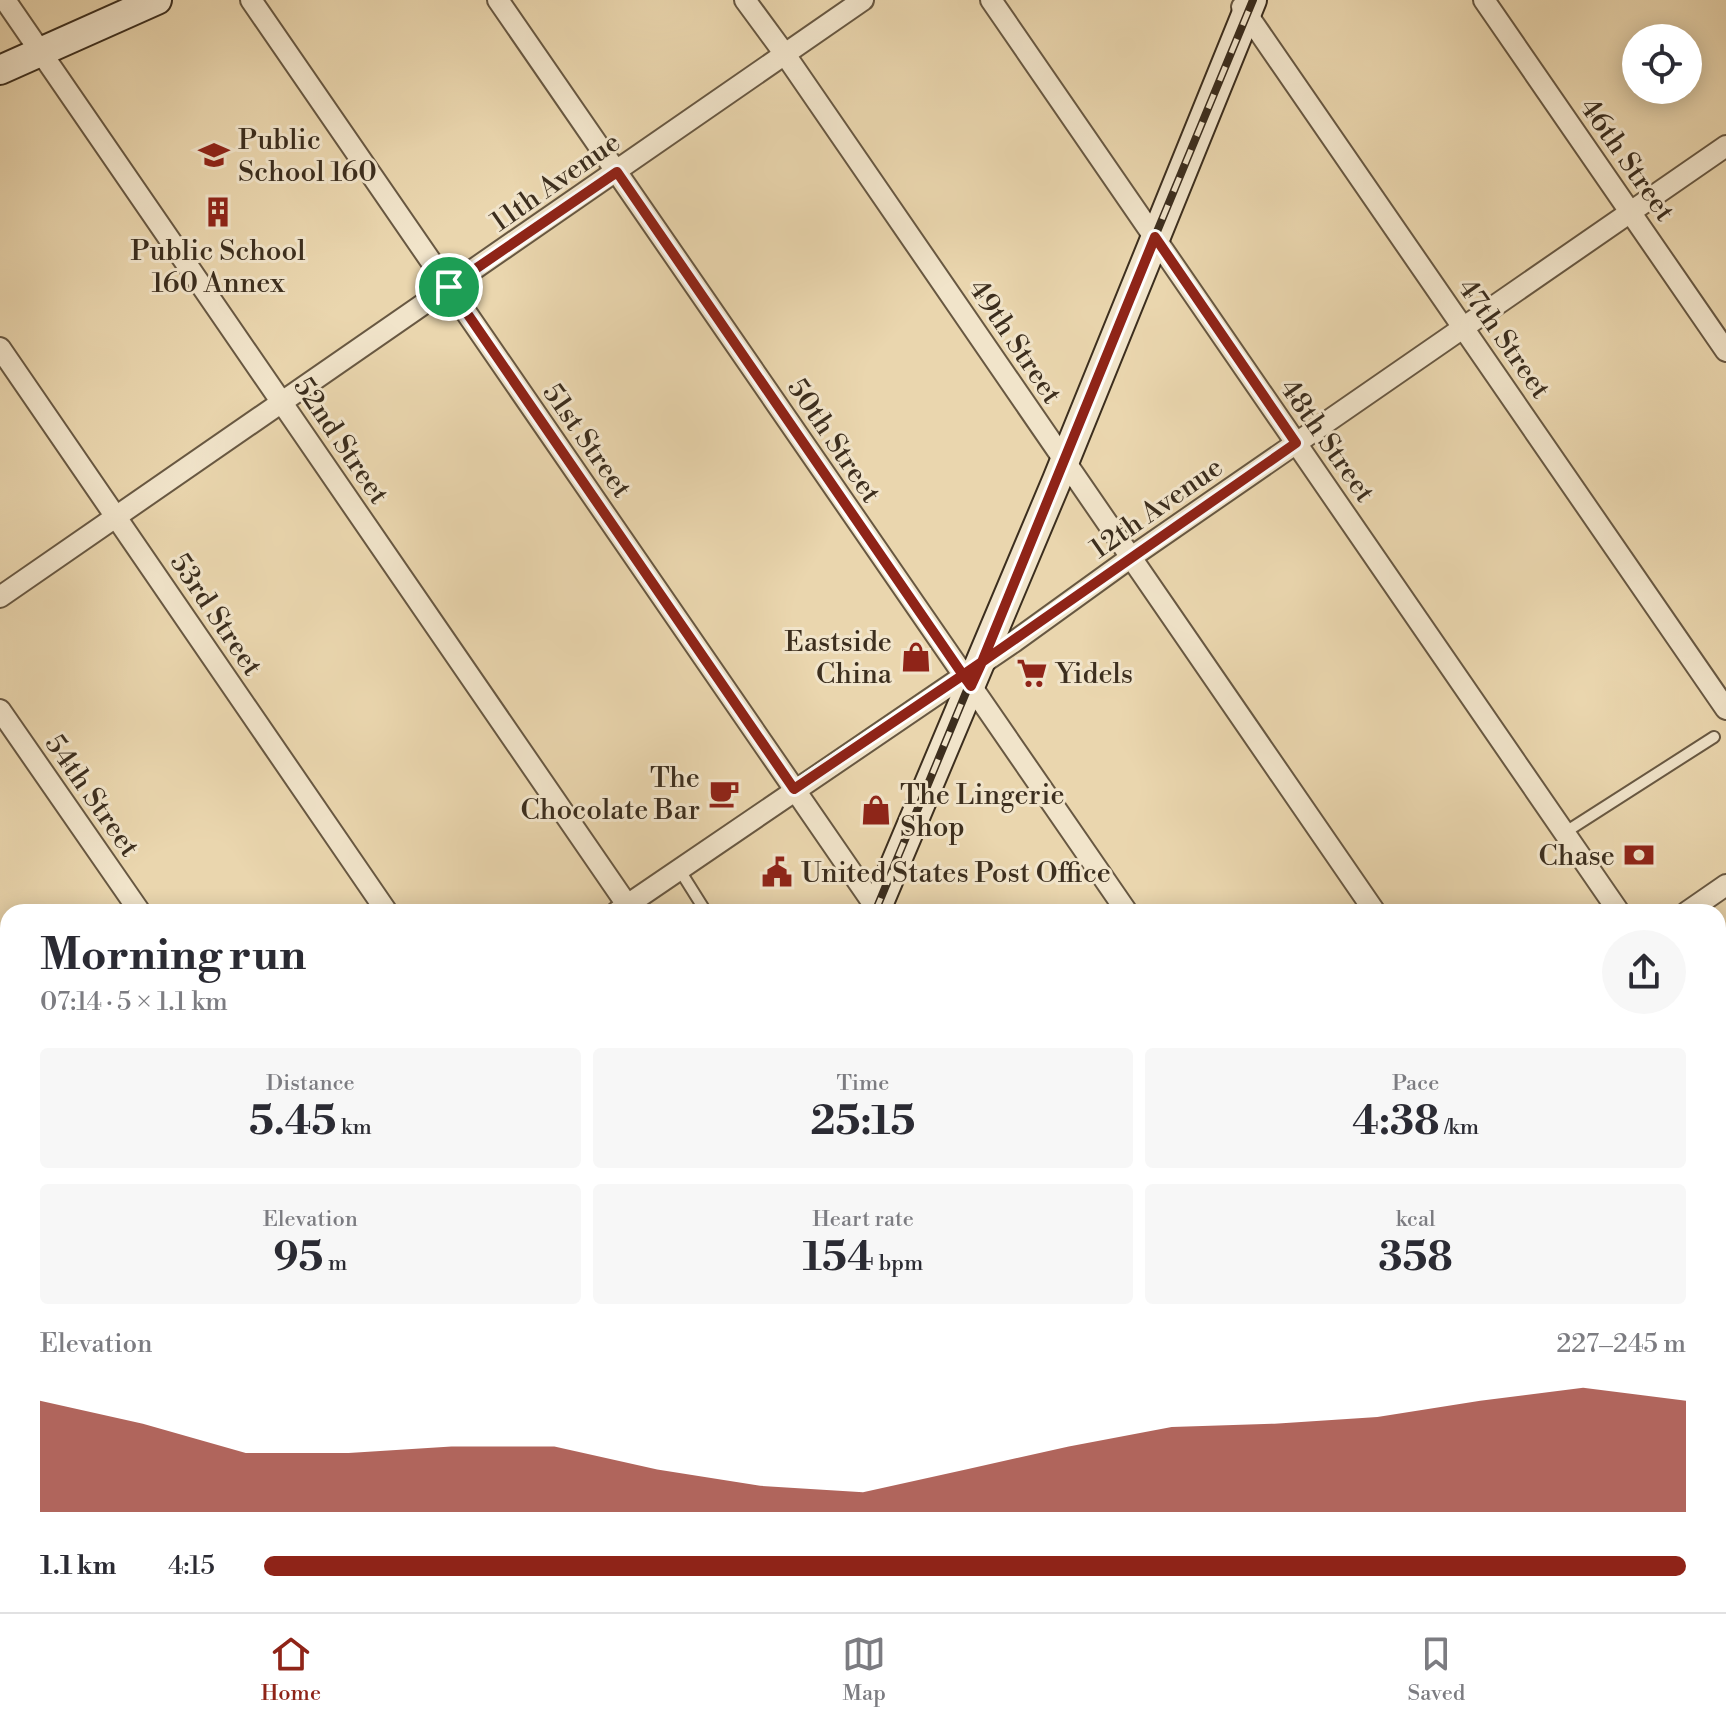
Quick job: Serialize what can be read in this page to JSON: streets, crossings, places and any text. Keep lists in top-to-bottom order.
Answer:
{
  "streets": {
    "street": [
      "46th Street",
      "11th Avenue",
      "47th Street",
      "49th Street",
      "52nd Street",
      "51st Street",
      "50th Street",
      "48th Street",
      "12th Avenue",
      "53rd Street",
      "54th Street"
    ]
  },
  "crossings": [
    ["46th Street", "12th Avenue"],
    ["11th Avenue", "49th Street"],
    ["11th Avenue", "52nd Street"],
    ["11th Avenue", "51st Street"],
    ["11th Avenue", "50th Street"],
    ["11th Avenue", "53rd Street"],
    ["47th Street", "12th Avenue"],
    ["49th Street", "12th Avenue"],
    ["51st Street", "12th Avenue"],
    ["50th Street", "12th Avenue"],
    ["48th Street", "12th Avenue"]
  ],
  "places": {
    "school or university": ["Public School 160"],
    "building": ["Public School 160 Annex"],
    "shop": ["Eastside China", "The Lingerie Shop"],
    "supermarket": ["Yidels"],
    "cafe": ["The Chocolate Bar"],
    "bank": ["Chase"],
    "public building": ["United States Post Office"]
  },
  "page": {
    "heading": ["Morning run", "07:14 · 5 × 1.1 km"],
    "stats": [
      ["Distance", "5.45 km"],
      ["Time", "25:15"],
      ["Pace", "4:38 /km"],
      ["Elevation", "95 m"],
      ["Heart rate", "154 bpm"],
      ["kcal", "358"]
    ],
    "chart": ["Elevation", "227–245 m"],
    "list": [
      {
        "name": "1.1 km",
        "note": "4:15"
      }
    ],
    "tabs": ["Home", "Map", "Saved"]
  }
}
